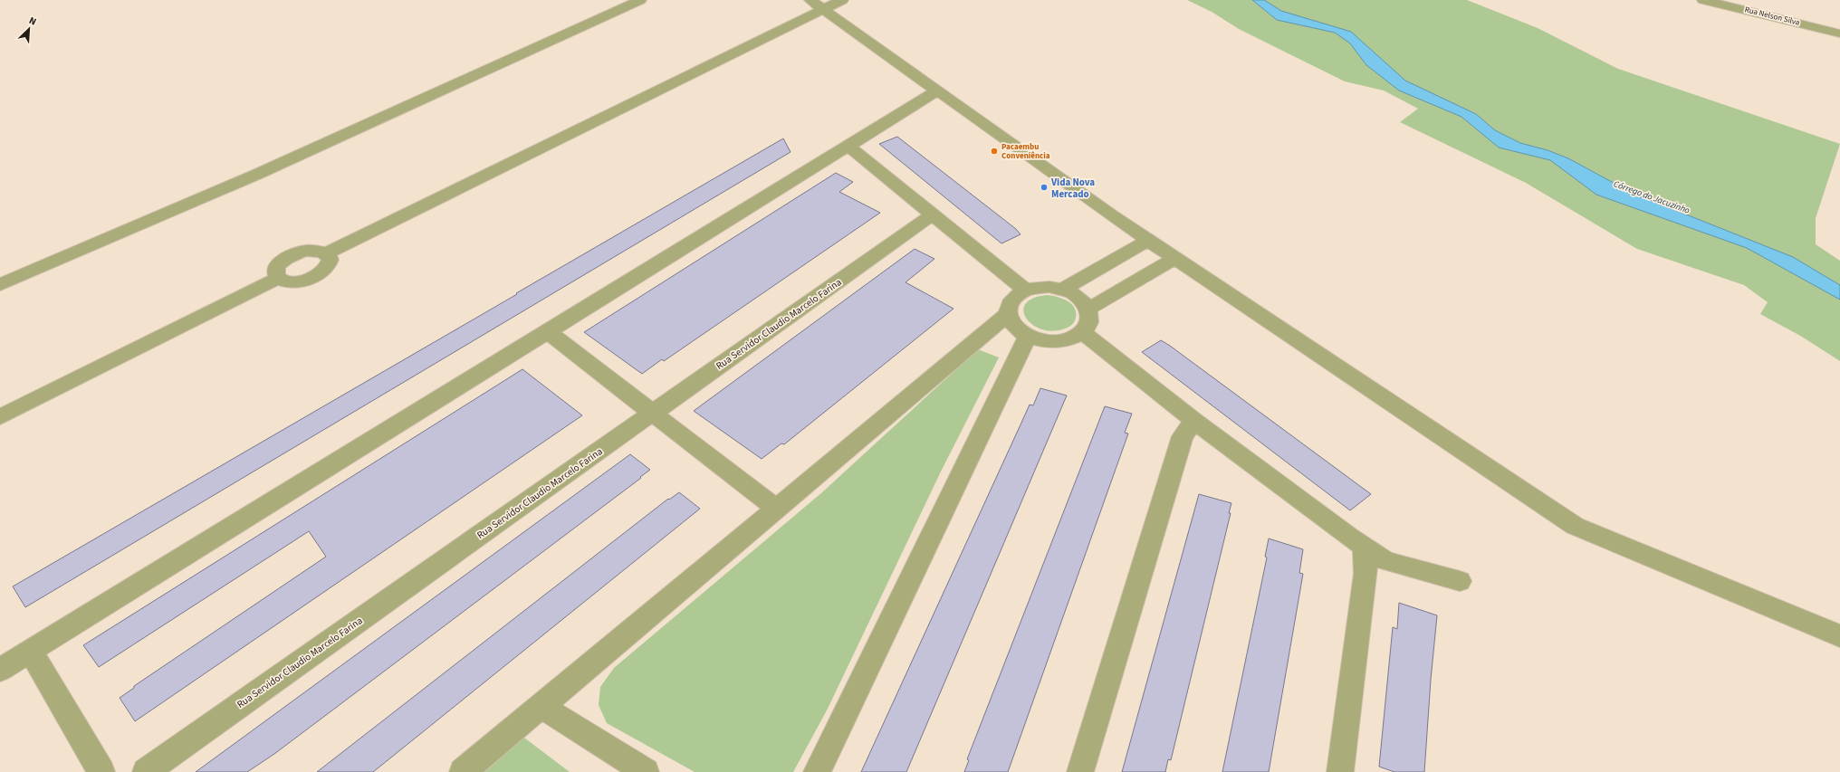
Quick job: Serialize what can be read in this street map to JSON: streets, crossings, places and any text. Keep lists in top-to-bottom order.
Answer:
{
  "streets": {
    "street": ["Rua Nelson Silva", "Rua Servidor Claudio Marcelo Farina"]
  },
  "water": ["Córrego do Jacuzinho"],
  "places": ["Pacaembu Conveniência", "Vida Nova Mercado"],
  "north": "top right"
}
